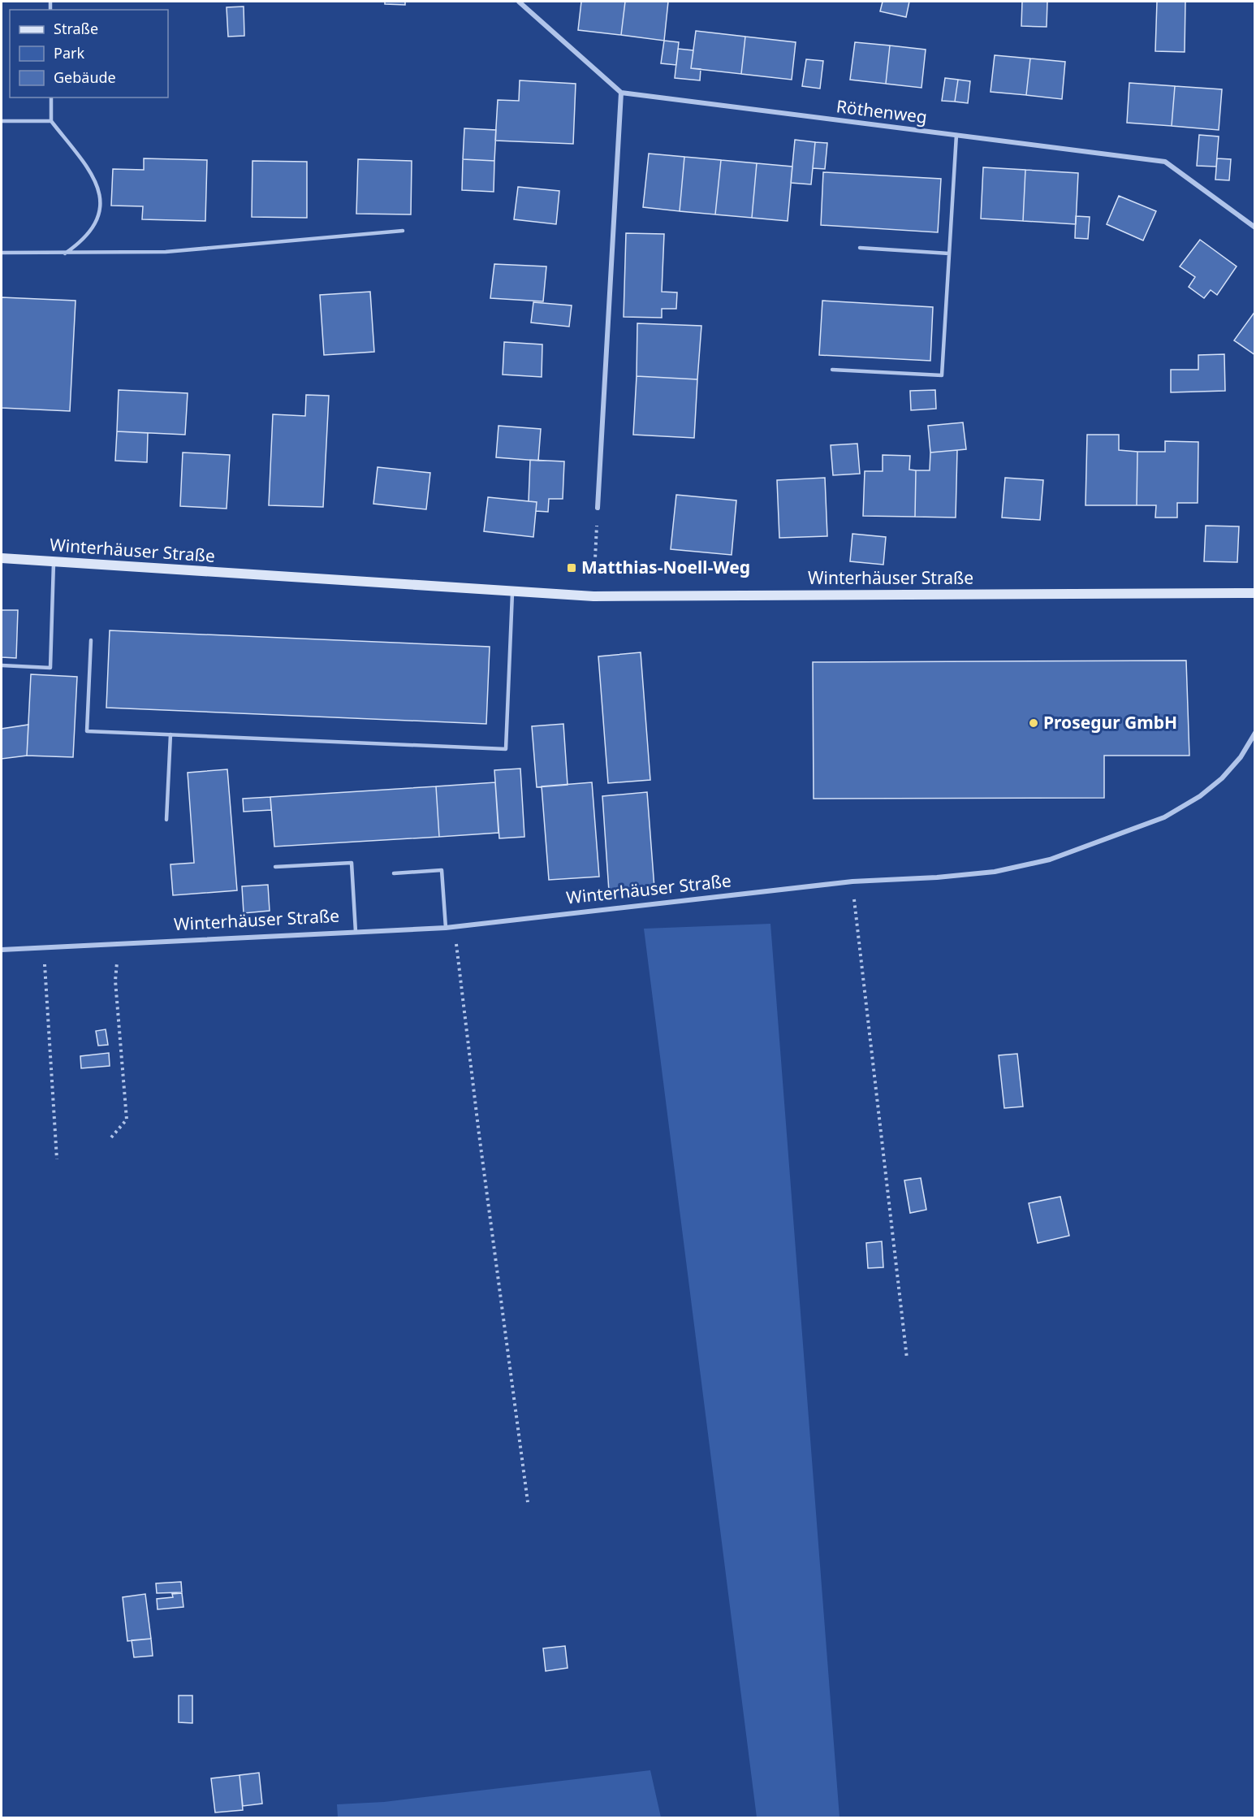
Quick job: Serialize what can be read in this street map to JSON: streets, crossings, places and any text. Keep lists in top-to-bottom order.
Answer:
{
  "streets": {
    "main road": ["Winterhäuser Straße"],
    "street": ["Röthenweg"]
  },
  "places": {
    "transit": ["Matthias-Noell-Weg"],
    "other": ["Prosegur GmbH"]
  },
  "legend": ["Straße", "Park", "Gebäude"]
}
